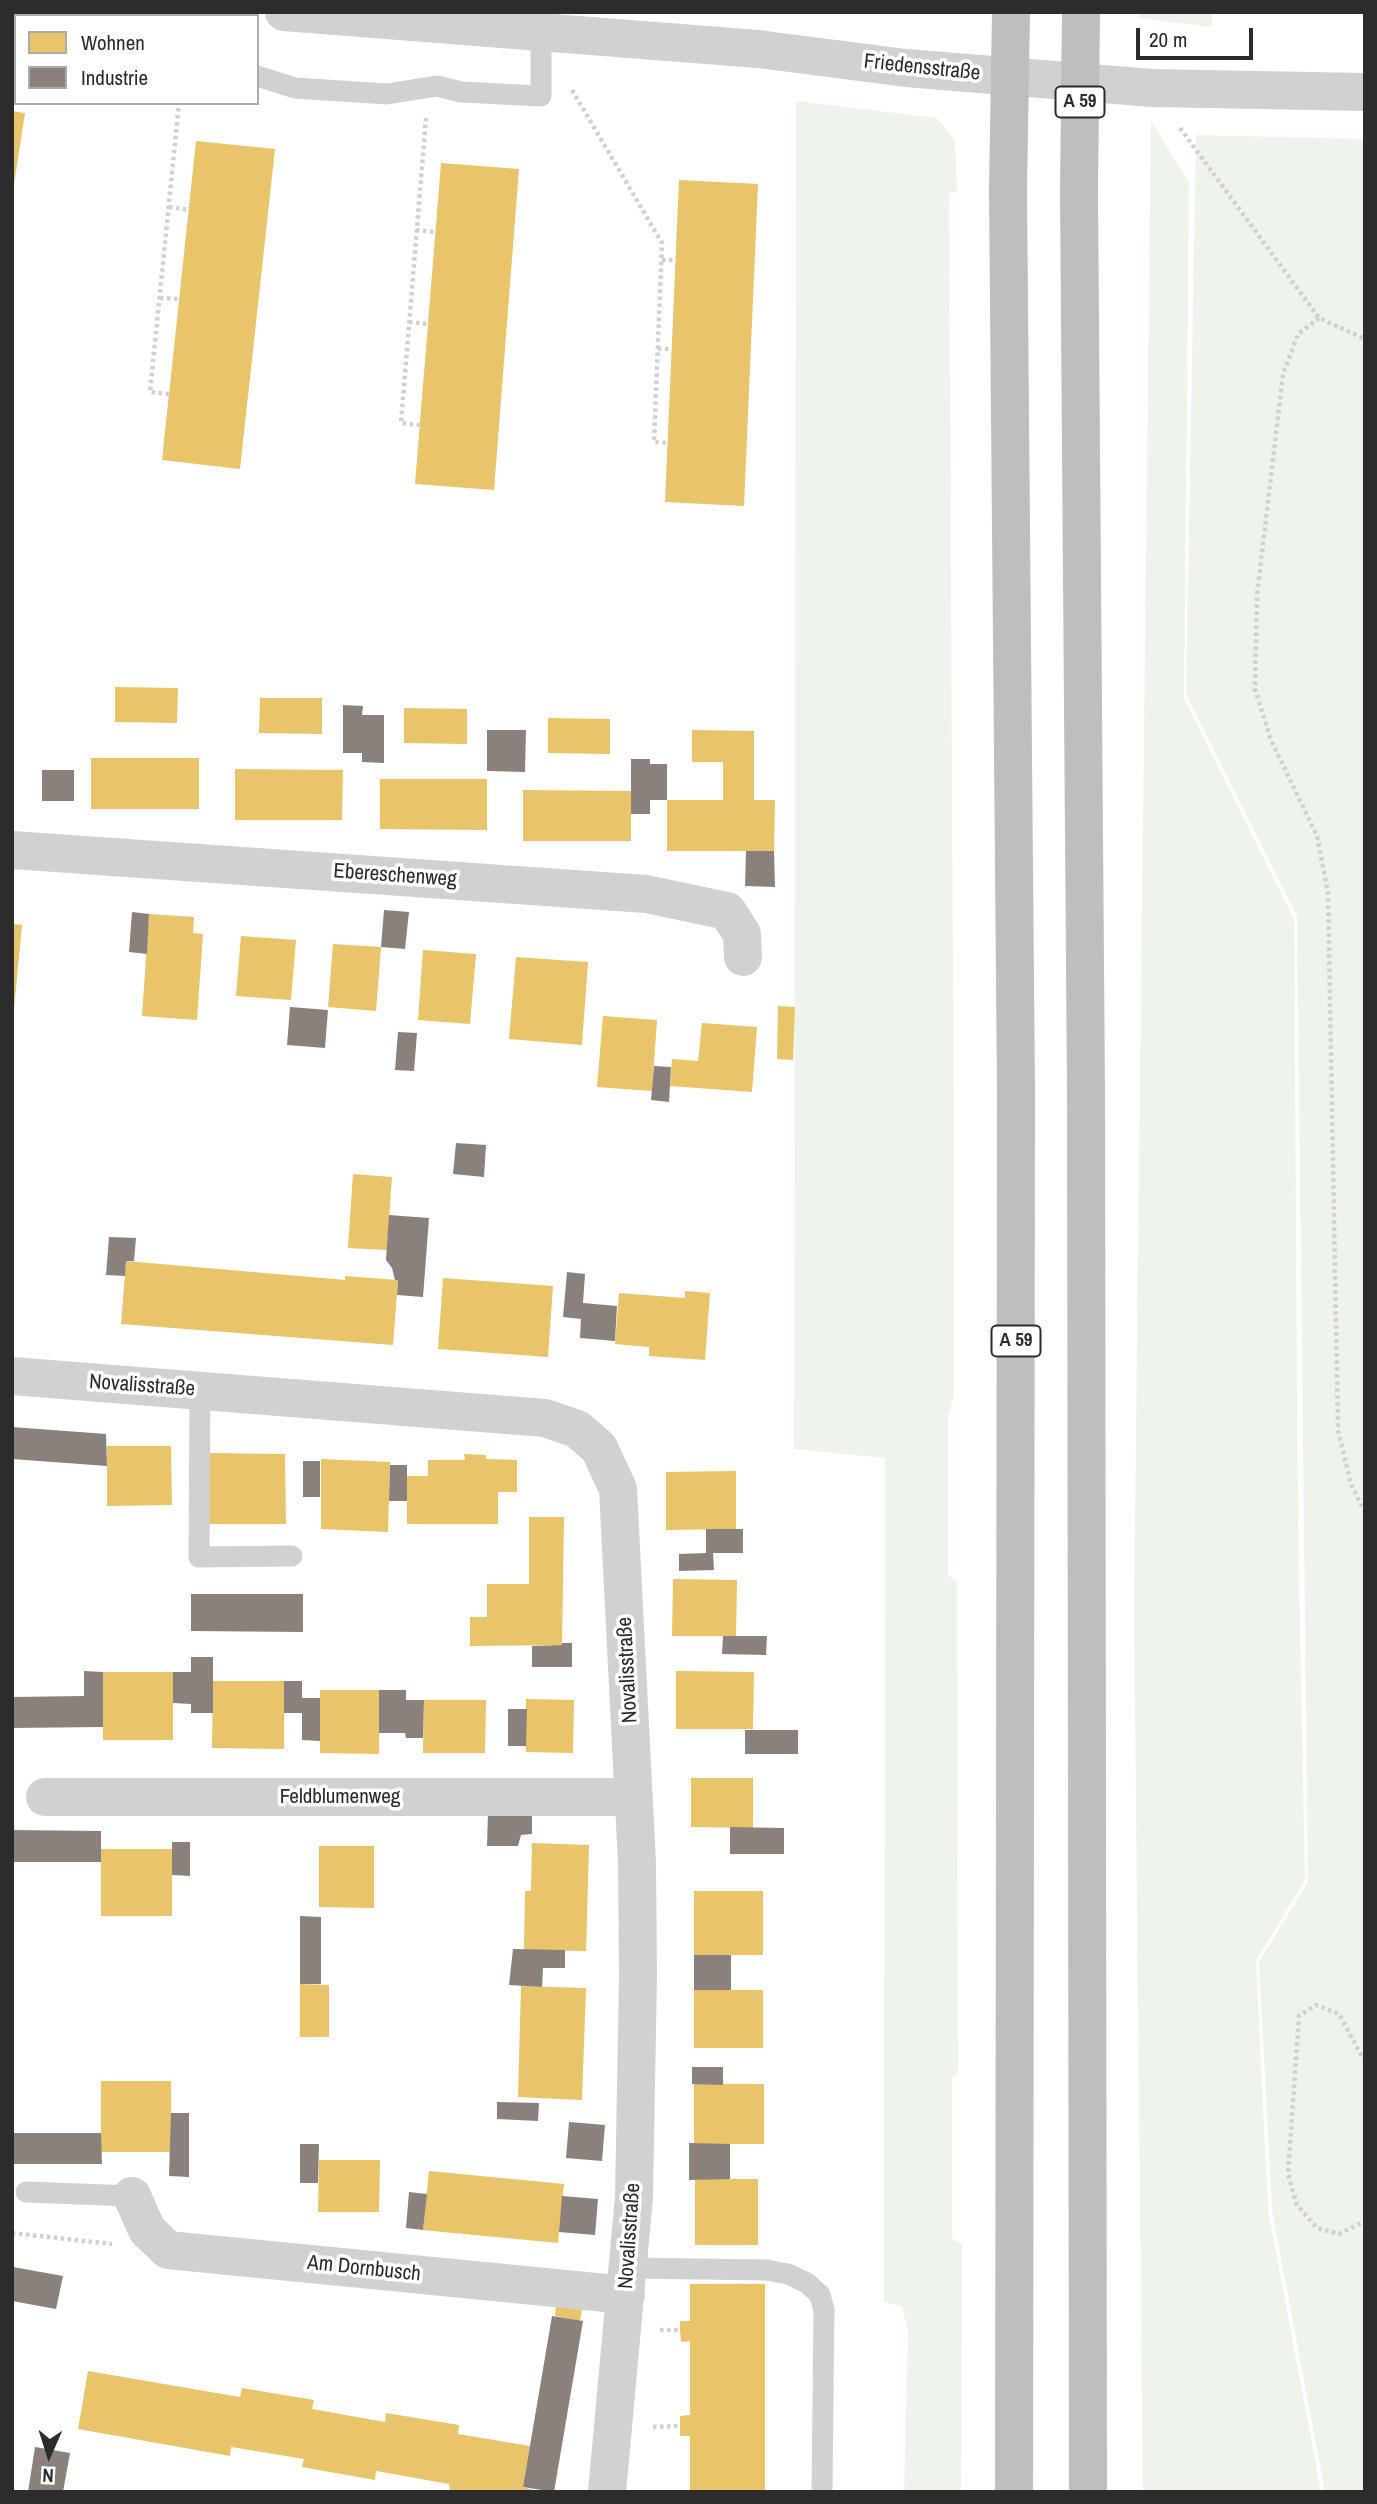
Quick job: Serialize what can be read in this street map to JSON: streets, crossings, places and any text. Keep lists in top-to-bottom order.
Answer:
{
  "streets": {
    "highway": ["A 59"],
    "street": [
      "Friedensstraße",
      "Ebereschenweg",
      "Novalisstraße",
      "Feldblumenweg",
      "Am Dornbusch"
    ]
  },
  "crossings": [
    ["Novalisstraße", "Feldblumenweg"],
    ["Novalisstraße", "Am Dornbusch"]
  ],
  "legend": ["Wohnen", "Industrie"],
  "scale_bar": "20 m",
  "north": "bottom"
}
